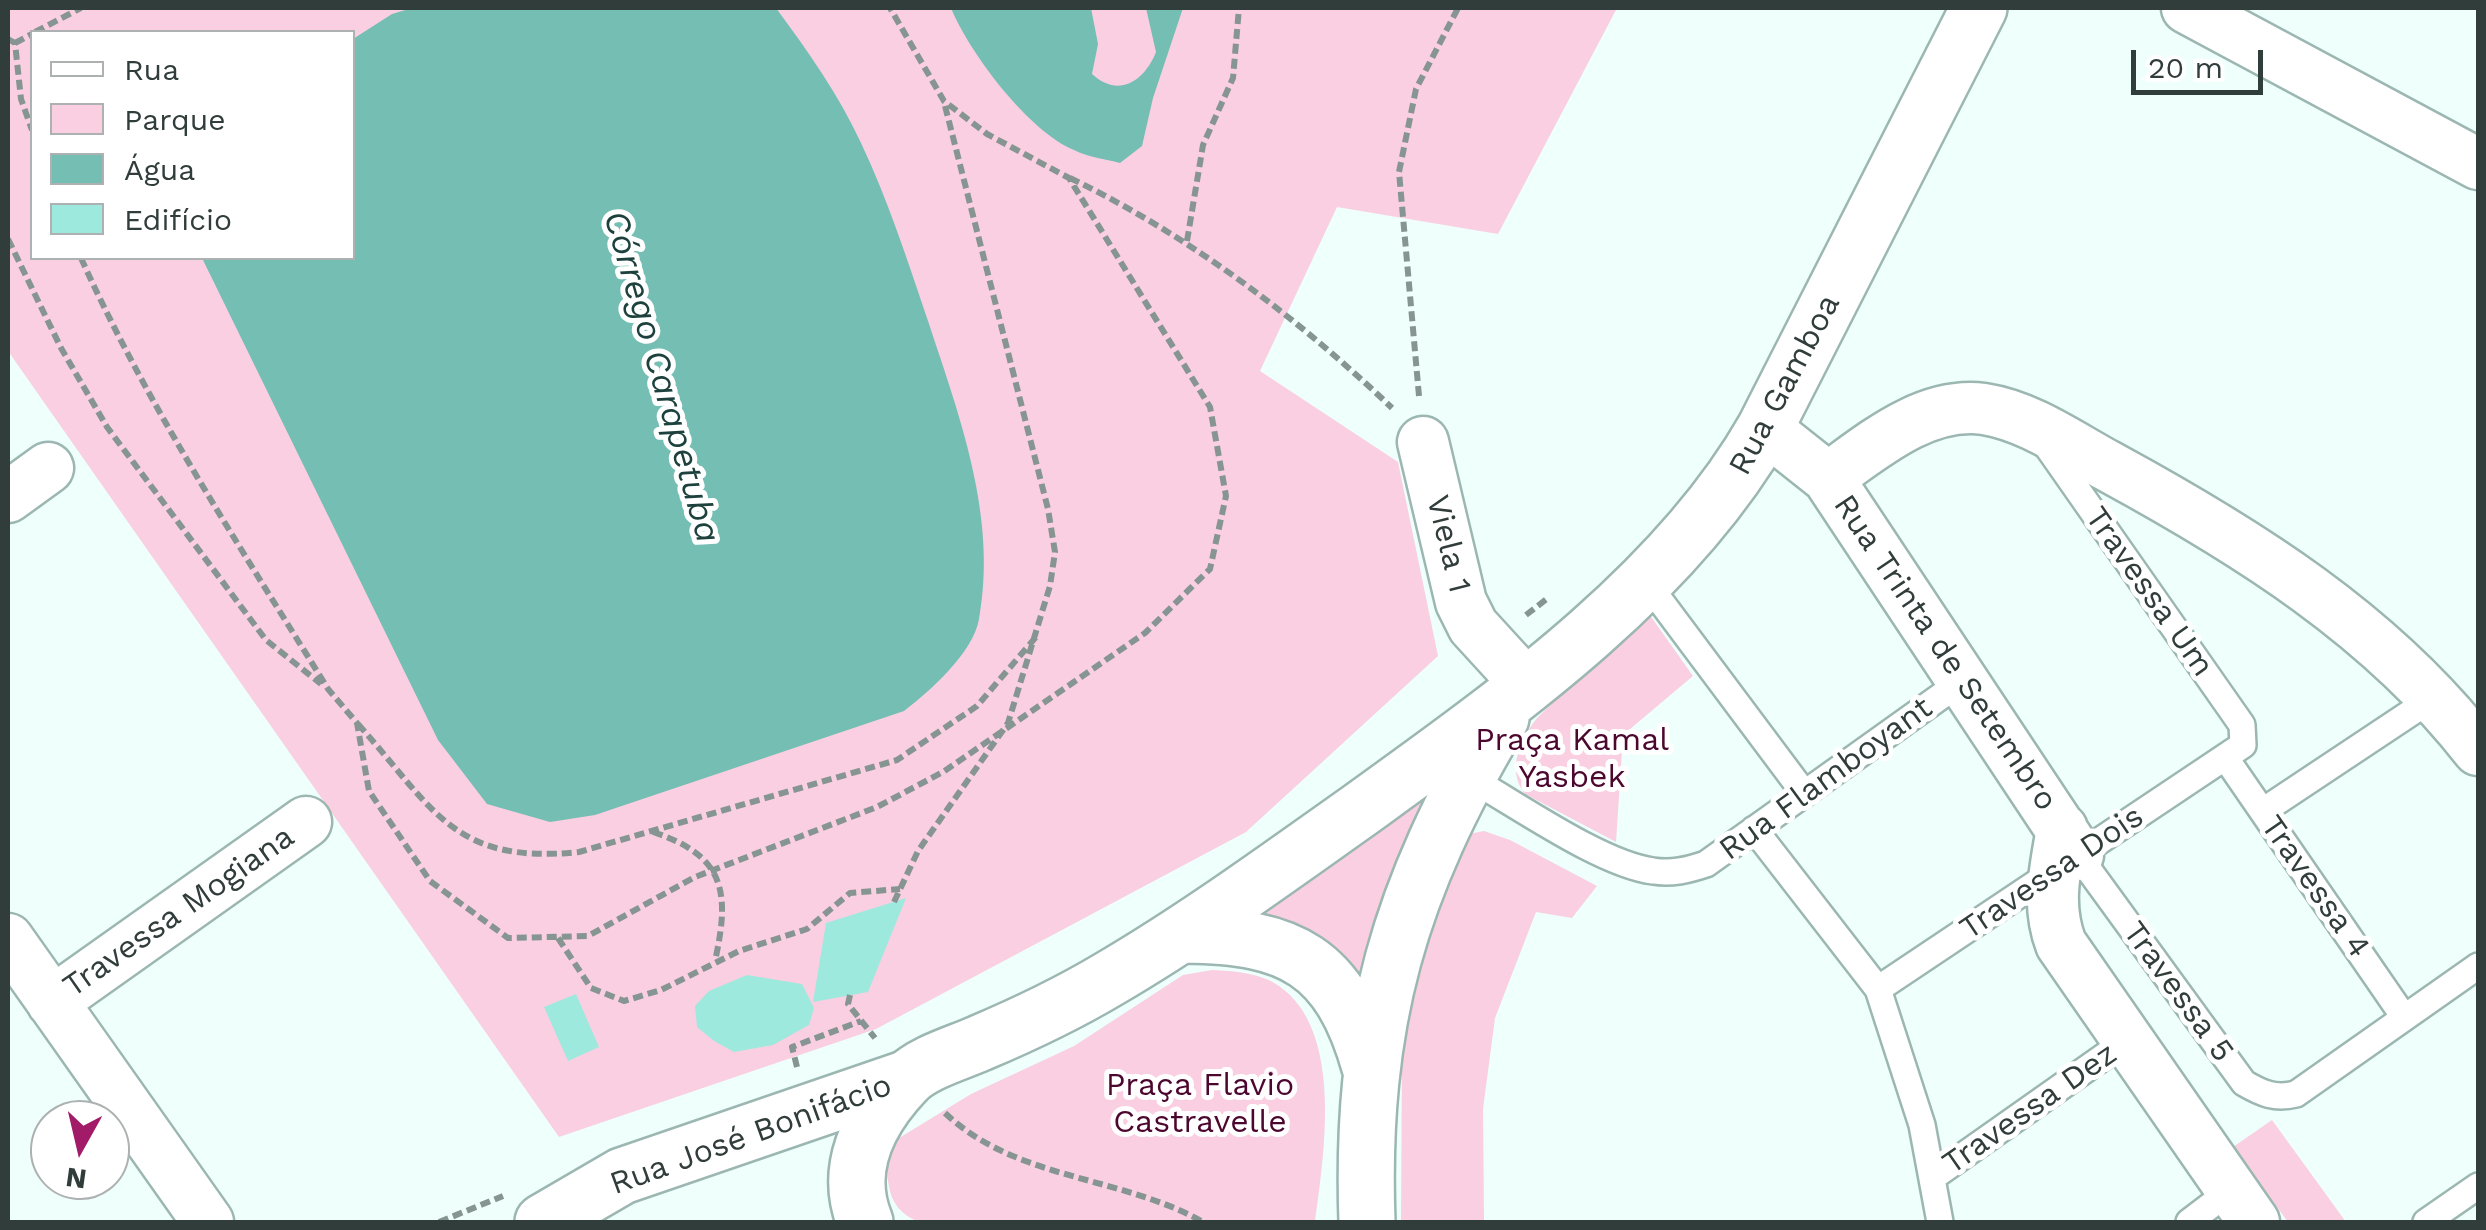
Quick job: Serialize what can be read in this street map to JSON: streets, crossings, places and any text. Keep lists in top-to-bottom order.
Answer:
{
  "streets": {
    "main road": ["Rua Gamboa", "Rua José Bonifácio"],
    "street": ["Viela 1", "Rua Trinta de Setembro", "Travessa Mogiana"],
    "lane": [
      "Travessa Um",
      "Rua Flamboyant",
      "Travessa Dois",
      "Travessa 4",
      "Travessa 5",
      "Travessa Dez"
    ]
  },
  "crossings": [
    ["Rua Gamboa", "Viela 1"],
    ["Rua Gamboa", "Rua Trinta de Setembro"],
    ["Rua Gamboa", "Rua Flamboyant"],
    ["Rua Gamboa", "Rua José Bonifácio"],
    ["Travessa Um", "Rua Trinta de Setembro"],
    ["Travessa Um", "Travessa Dois"],
    ["Travessa Um", "Travessa 4"],
    ["Rua Trinta de Setembro", "Rua Flamboyant"],
    ["Rua Trinta de Setembro", "Travessa Dois"],
    ["Rua Trinta de Setembro", "Travessa 5"],
    ["Travessa Dois", "Travessa 4"],
    ["Travessa Dois", "Travessa 5"],
    ["Travessa 4", "Travessa 5"]
  ],
  "water": ["Córrego Carapetuba"],
  "parks": ["Praça Kamal Yasbek", "Praça Flavio Castravelle"],
  "legend": [
    "Rua",
    "Parque",
    "Água",
    "Edifício"
  ],
  "scale_bar": "20 m",
  "north": "bottom"
}
